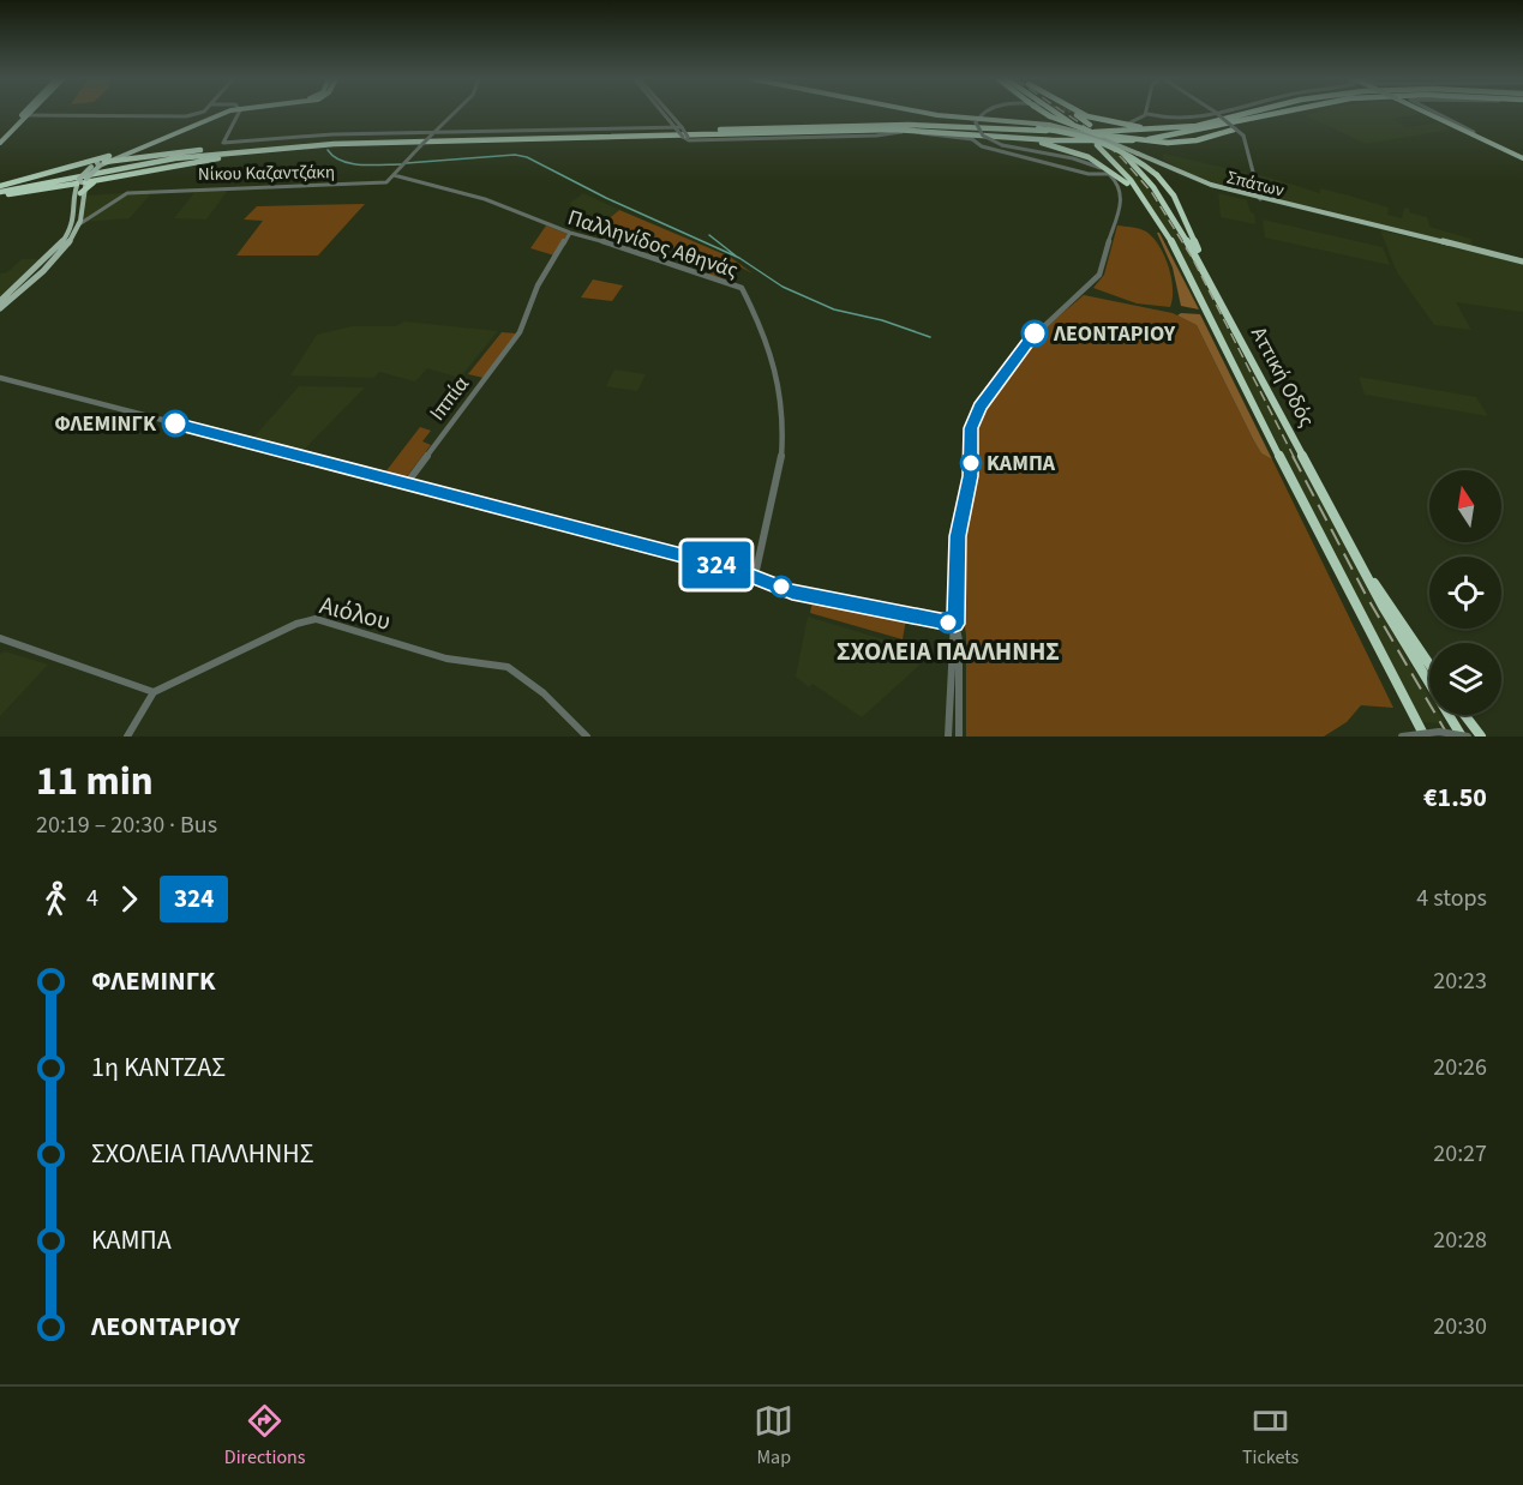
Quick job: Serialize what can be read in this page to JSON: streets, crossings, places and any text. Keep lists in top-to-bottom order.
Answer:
{
  "streets": {
    "highway": ["Αττική Οδός"],
    "main road": ["Σπάτων"],
    "street": [
      "Νίκου Καζαντζάκη",
      "Παλληνίδος Αθηνάς",
      "Ιππία",
      "Αιόλου"
    ]
  },
  "crossings": [
    ["Νίκου Καζαντζάκη", "Παλληνίδος Αθηνάς"],
    ["Παλληνίδος Αθηνάς", "Ιππία"]
  ],
  "places": [
    "ΛΕΟΝΤΑΡΙΟΥ",
    "ΦΛΕΜΙΝΓΚ",
    "ΚΑΜΠΑ",
    "ΣΧΟΛΕΙΑ ΠΑΛΛΗΝΗΣ"
  ],
  "lines": ["bus line 324"],
  "north": "top",
  "page": {
    "on_map": "324",
    "heading": ["11 min", "20:19 – 20:30 · Bus", "€1.50"],
    "legs": ["4", "324", "4 stops"],
    "list": [
      {
        "name": "ΦΛΕΜΙΝΓΚ",
        "value": "20:23"
      },
      {
        "name": "1η ΚΑΝΤΖΑΣ",
        "value": "20:26"
      },
      {
        "name": "ΣΧΟΛΕΙΑ ΠΑΛΛΗΝΗΣ",
        "value": "20:27"
      },
      {
        "name": "ΚΑΜΠΑ",
        "value": "20:28"
      },
      {
        "name": "ΛΕΟΝΤΑΡΙΟΥ",
        "value": "20:30"
      }
    ],
    "tabs": ["Directions", "Map", "Tickets"]
  }
}
